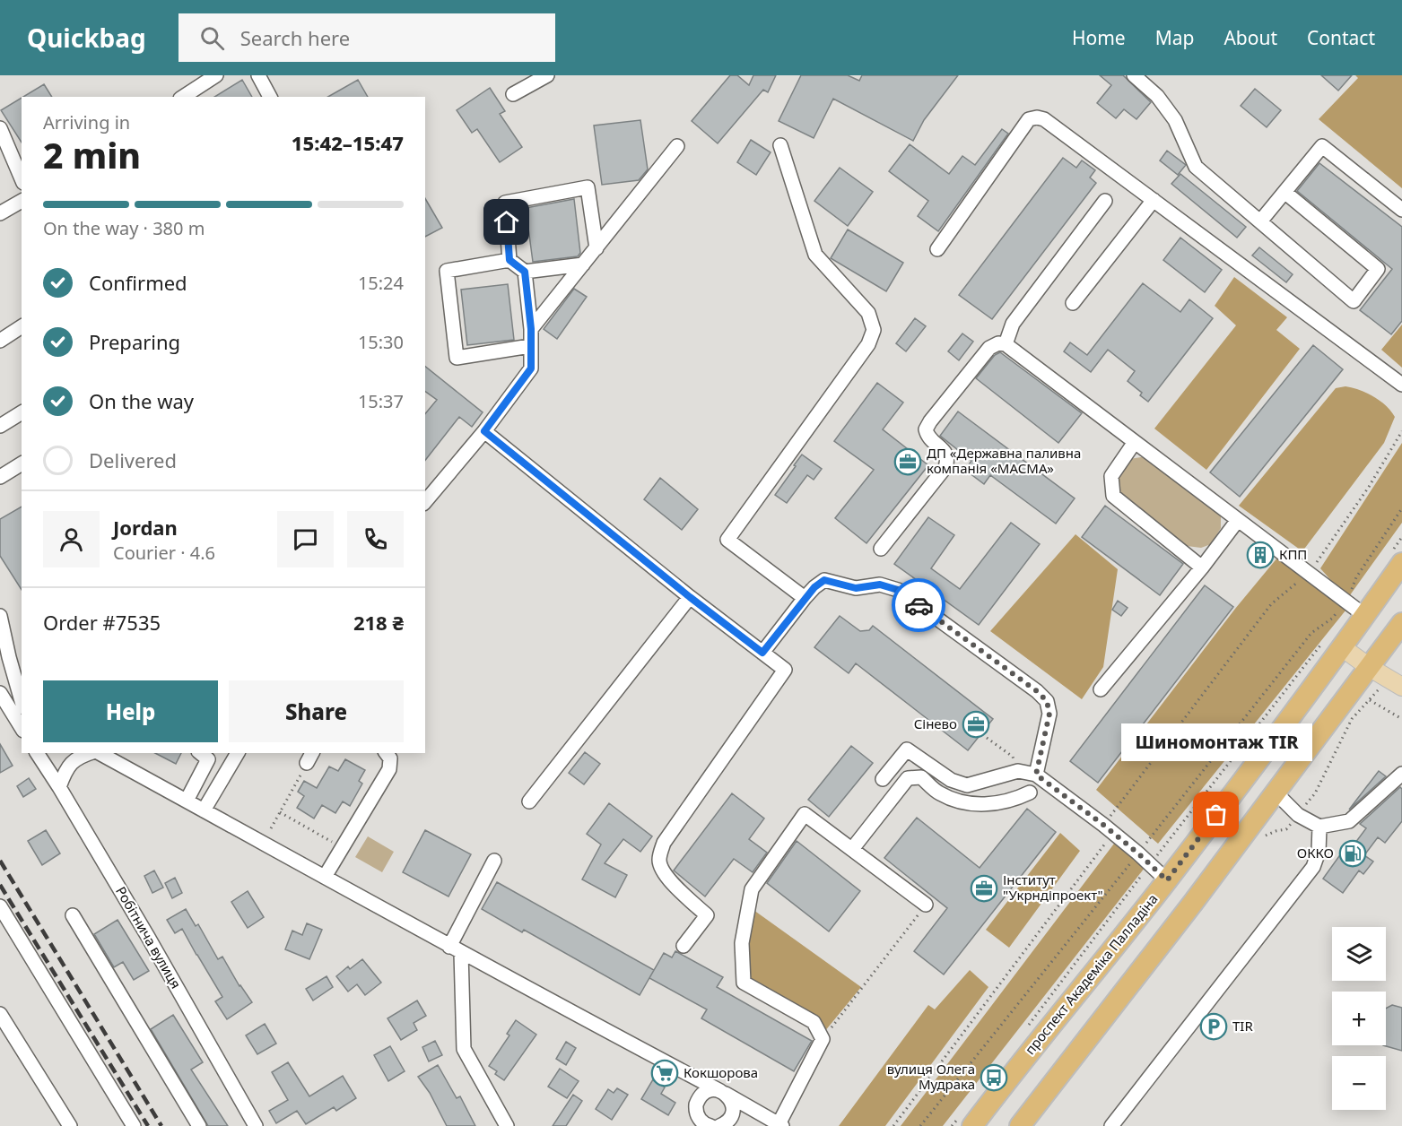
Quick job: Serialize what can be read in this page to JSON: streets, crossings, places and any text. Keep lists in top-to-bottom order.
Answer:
{
  "streets": {
    "highway": ["проспект Академіка Палладіна"],
    "street": ["Робітнича вулиця"]
  },
  "places": {
    "office": ["ДП «Державна паливна компанія «МАСМА»", "Сінево", "Інститут \"Укрндіпроект\""],
    "building": ["КПП"],
    "other": ["Шиномонтаж TIR"],
    "fuel station": ["ОККО"],
    "parking": ["TIR"],
    "supermarket": ["Кокшорова"],
    "bus stop": ["вулиця Олега Мудрака"]
  },
  "page": {
    "header": "Quickbag",
    "search": "Search here",
    "nav": [
      "Home",
      "Map",
      "About",
      "Contact"
    ],
    "heading": ["2 min", "Arriving in", "15:42–15:47"],
    "panel": [
      "Jordan",
      "Courier · 4.6",
      "Order #7535",
      "218 ₴"
    ],
    "bar": "On the way · 380 m",
    "list": [
      ["Confirmed", "15:24"],
      ["Preparing", "15:30"],
      ["On the way", "15:37"],
      "Delivered"
    ],
    "buttons": ["Help", "Share"],
    "bubble": "Шиномонтаж TIR",
    "map_buttons": ["+", "−"]
  }
}
